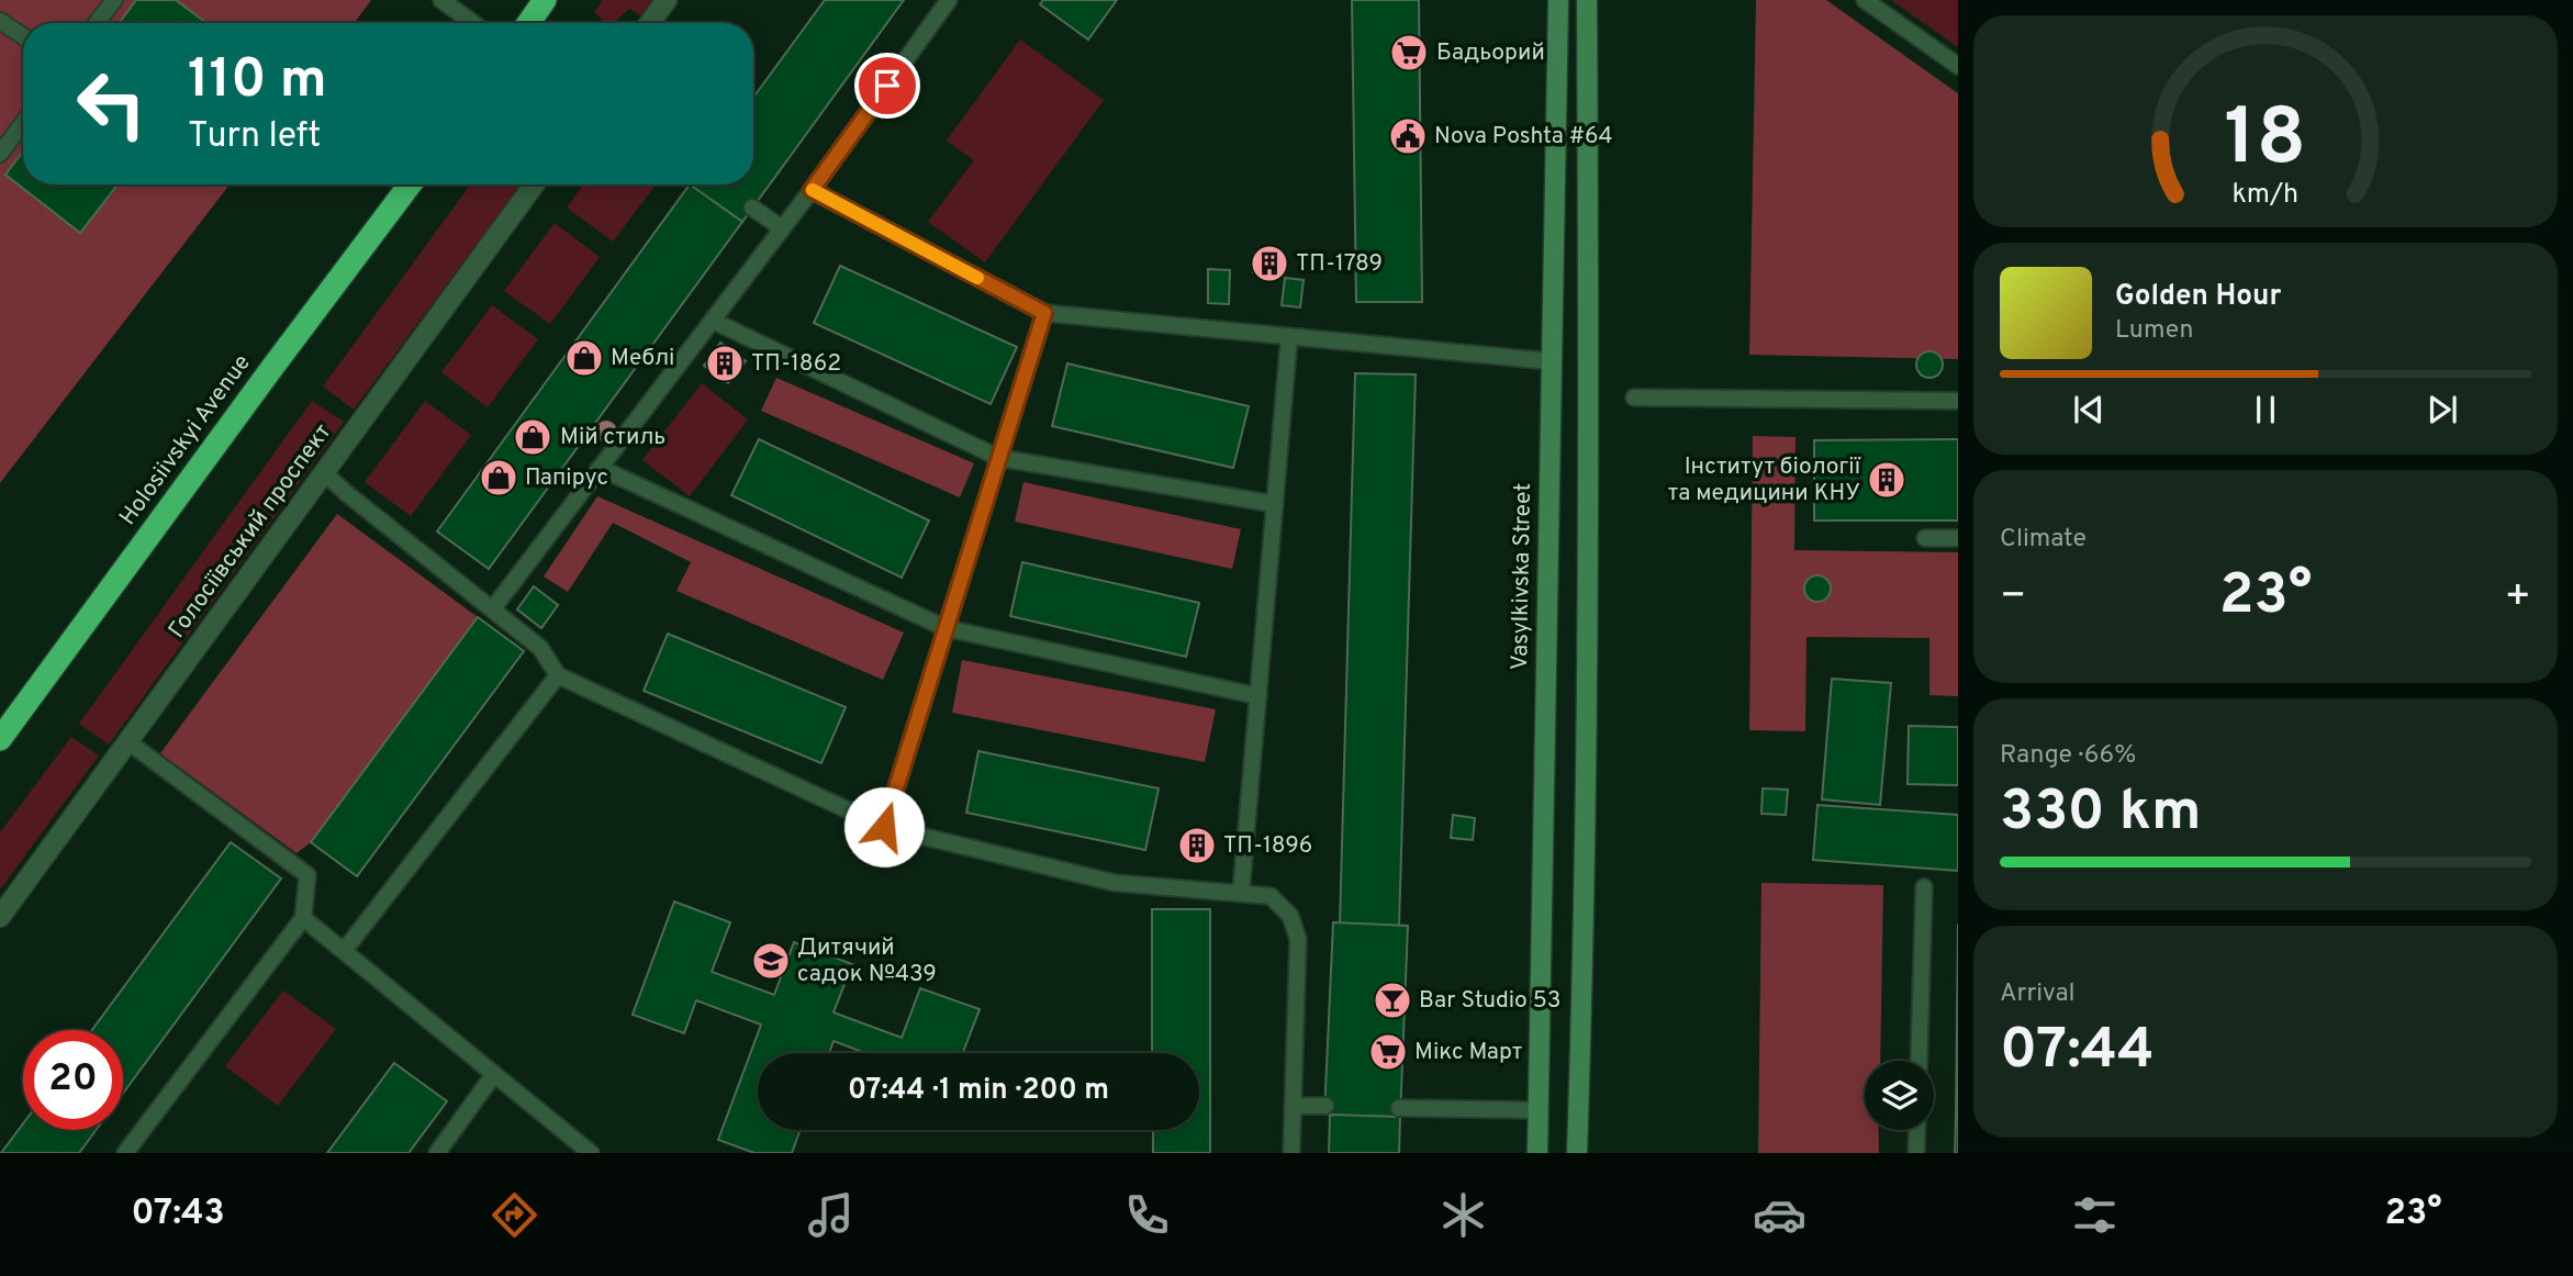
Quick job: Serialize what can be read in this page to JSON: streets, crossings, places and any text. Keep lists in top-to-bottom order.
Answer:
{
  "streets": {
    "highway": ["Holosiivskyi Avenue"],
    "main road": ["Vasylkivska Street"],
    "street": ["Голосіївський проспект"]
  },
  "places": {
    "supermarket": ["Бадьорий", "Мікс Март"],
    "public building": ["Nova Poshta #64"],
    "building": [
      "ТП-1789",
      "ТП-1862",
      "Інститут біології та медицини КНУ",
      "ТП-1896"
    ],
    "shop": ["Меблі", "Мій стиль", "Папірус"],
    "school or university": ["Дитячий садок №439"],
    "bar": ["Bar Studio 53"]
  },
  "page": {
    "turn": ["110 m", "Turn left"],
    "song": ["Golden Hour", "Lumen"],
    "tile": [
      "Climate",
      ["Range · 66%", "330 km"],
      ["Arrival", "07:44"]
    ],
    "heat": ["−", "23°", "+"],
    "limit": "20",
    "trip": "07:44 · 1 min · 200 m",
    "tabs": ["07:43", "23°"],
    "gauge": ["18", "km/h"]
  }
}
